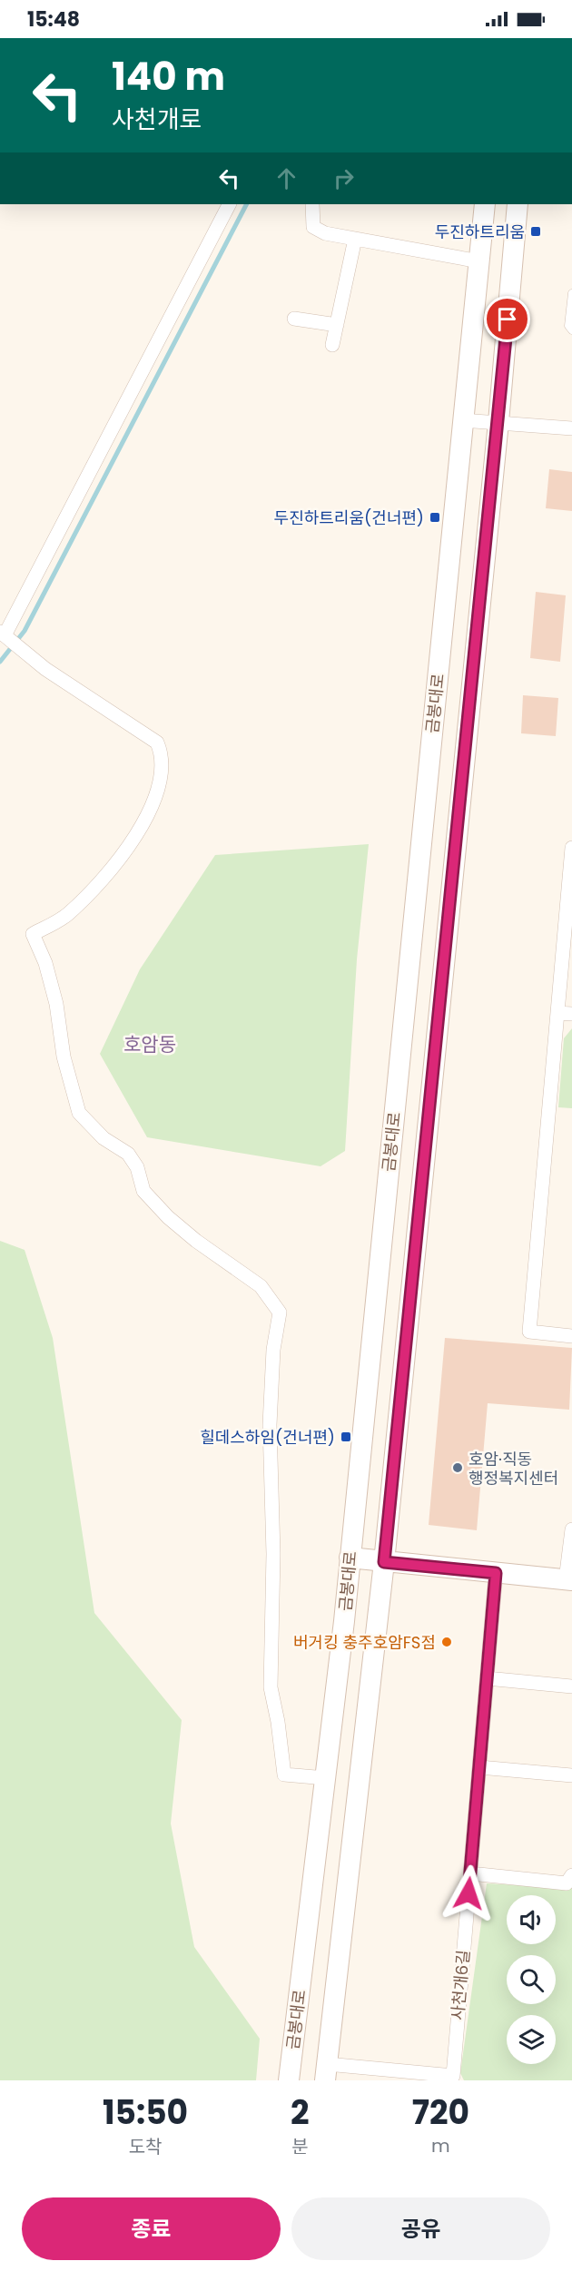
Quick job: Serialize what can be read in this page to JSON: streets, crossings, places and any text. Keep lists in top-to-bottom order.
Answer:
{
  "streets": {
    "street": ["금봉대로", "사천개6길"]
  },
  "crossings": [
    ["금봉대로", "사천개6길"]
  ],
  "districts": ["호암동"],
  "places": {
    "transit": ["두진하트리움", "두진하트리움(건너편)", "힐데스하임(건너편)"],
    "other": ["호암·직동 행정복지센터", "버거킹 충주호암FS점"]
  },
  "page": {
    "status": "15:48",
    "turn": ["140 m", "사천개로"],
    "eta": [
      "15:50",
      "도착",
      "2",
      "분",
      "720",
      "m"
    ],
    "buttons": ["종료", "공유"]
  }
}
